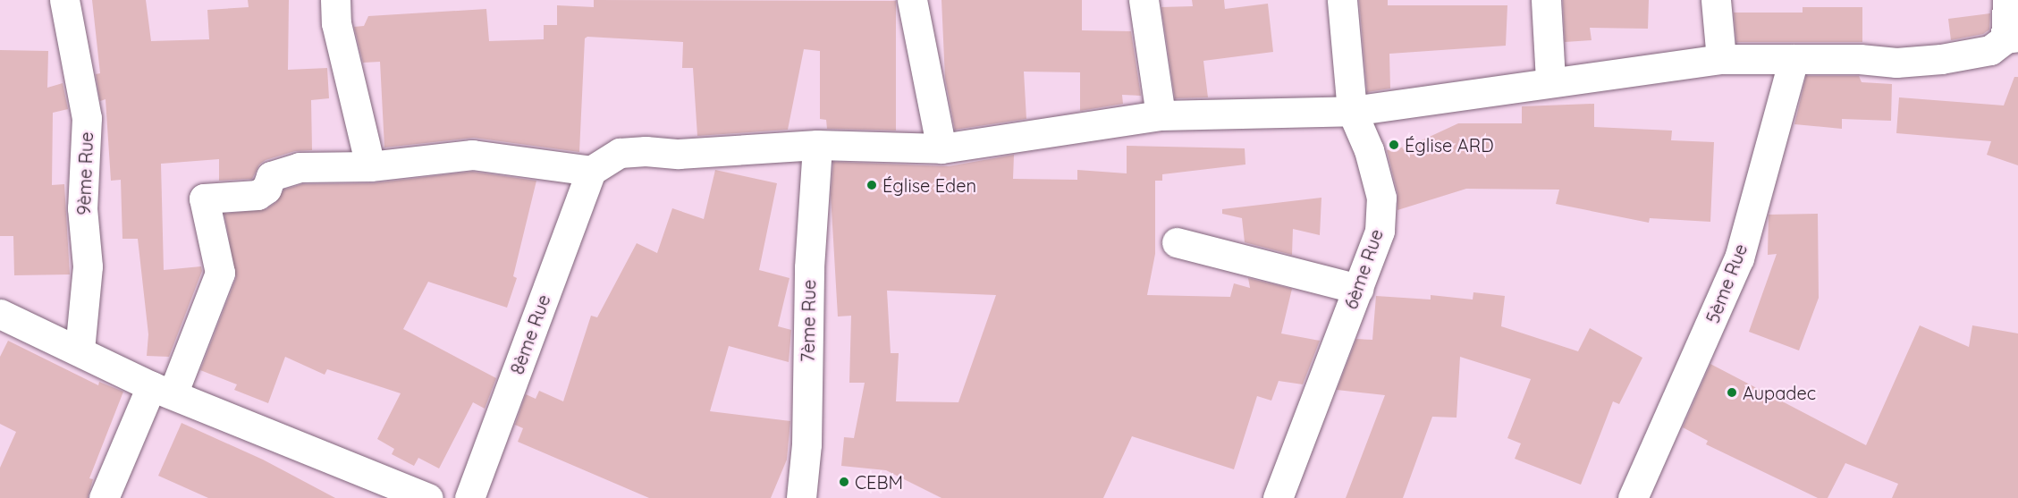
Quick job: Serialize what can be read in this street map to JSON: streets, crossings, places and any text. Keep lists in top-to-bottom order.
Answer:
{
  "streets": {
    "street": [
      "9ème Rue",
      "6ème Rue",
      "5ème Rue",
      "7ème Rue",
      "8ème Rue"
    ]
  },
  "places": [
    "Église ARD",
    "Église Eden",
    "Aupadec",
    "CEBM"
  ]
}
